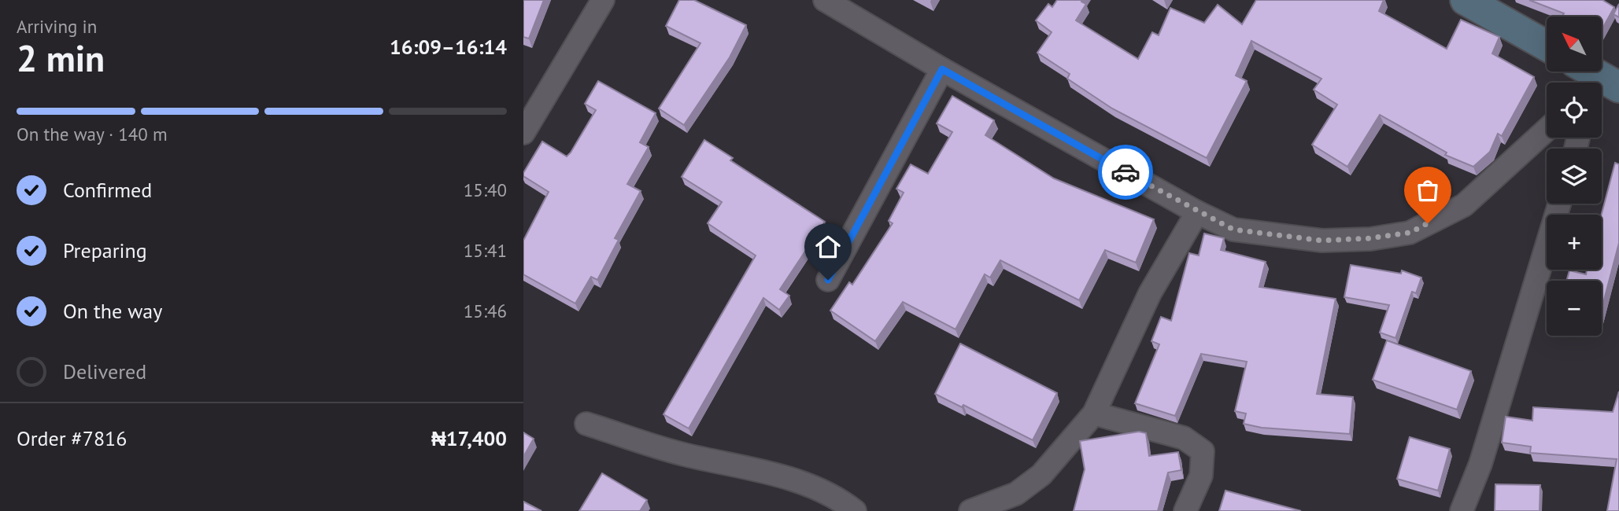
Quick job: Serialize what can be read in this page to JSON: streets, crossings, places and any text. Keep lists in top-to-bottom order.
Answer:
{
  "north": "top left",
  "page": {
    "heading": ["2 min", "Arriving in", "16:09–16:14"],
    "panel": ["Order #7816", "₦17,400"],
    "map_buttons": ["+", "−"],
    "bar": "On the way · 140 m",
    "list": [
      ["Confirmed", "15:40"],
      ["Preparing", "15:41"],
      ["On the way", "15:46"],
      "Delivered"
    ]
  }
}
